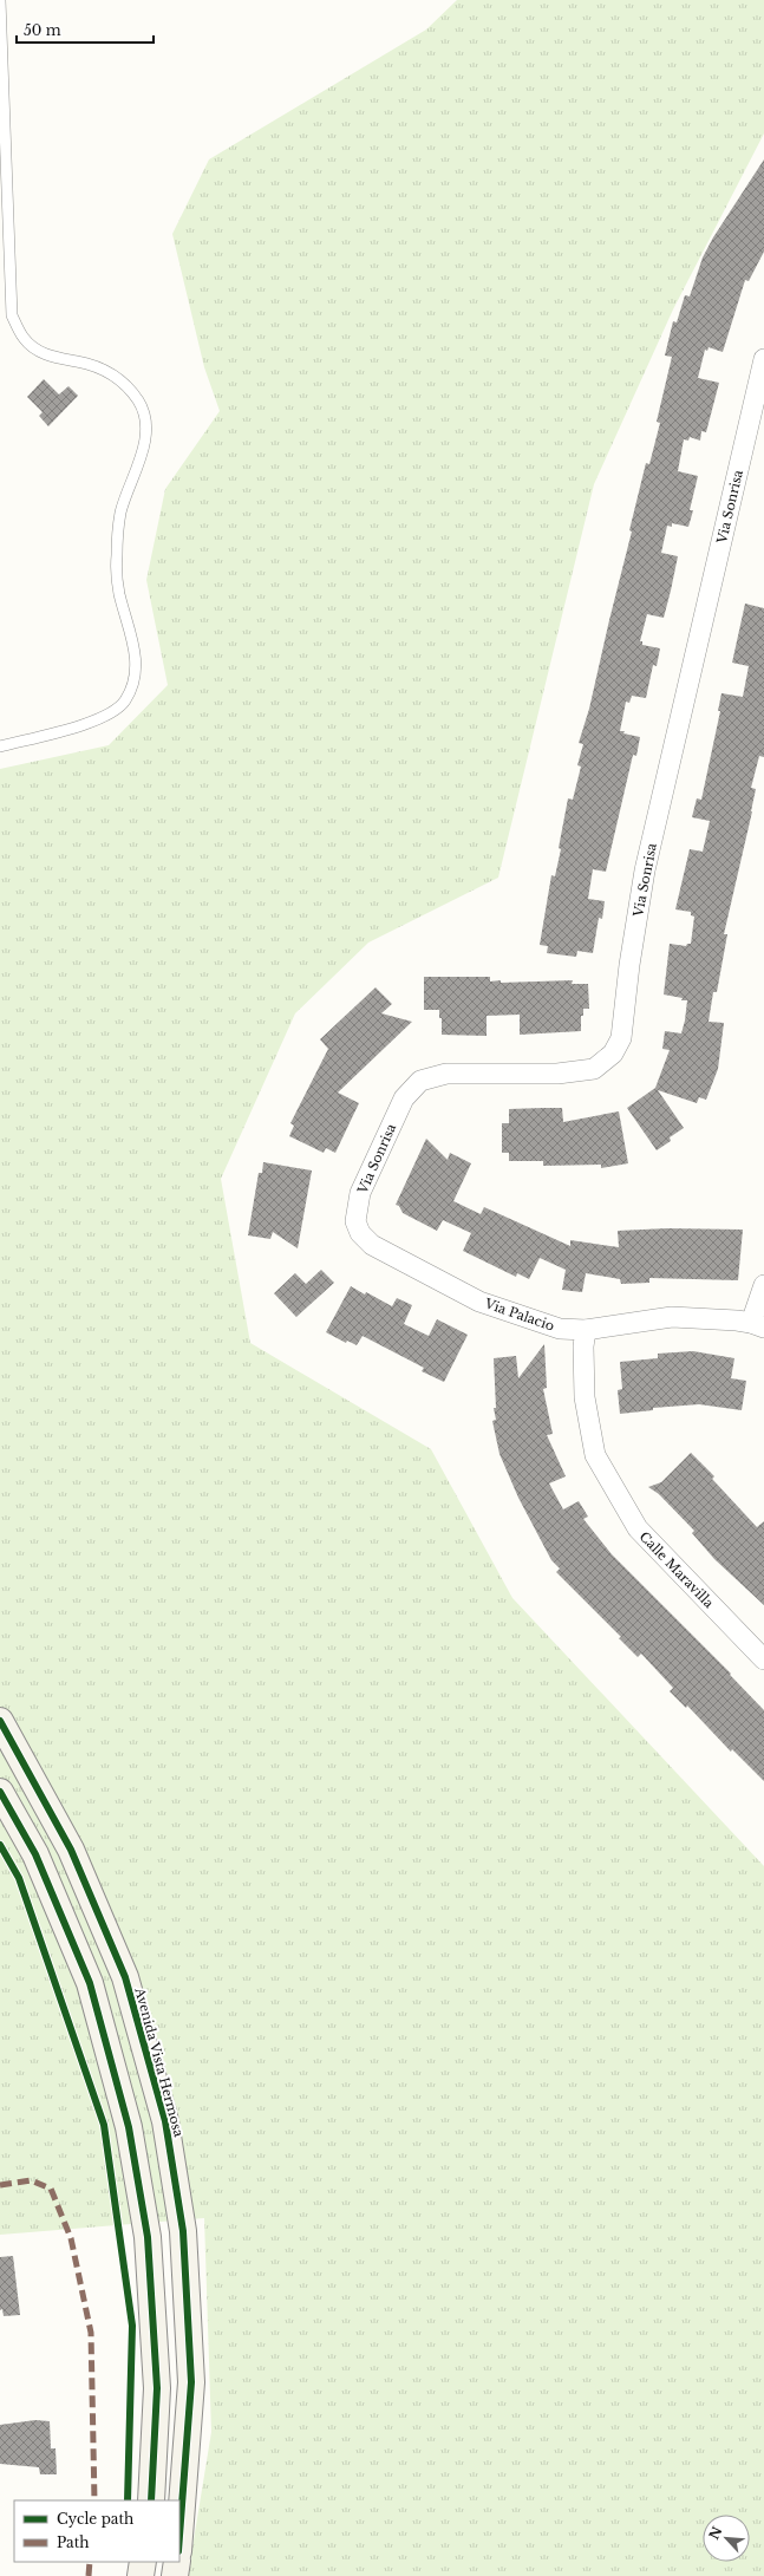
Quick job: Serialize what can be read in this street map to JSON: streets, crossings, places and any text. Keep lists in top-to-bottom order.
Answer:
{
  "streets": {
    "main road": ["Avenida Vista Hermosa"],
    "street": ["Via Sonrisa", "Via Palacio", "Calle Maravilla"]
  },
  "crossings": [
    ["Via Sonrisa", "Via Palacio"],
    ["Via Palacio", "Calle Maravilla"]
  ],
  "legend": ["Cycle path", "Path"],
  "scale_bar": "50 m",
  "north": "top left"
}
